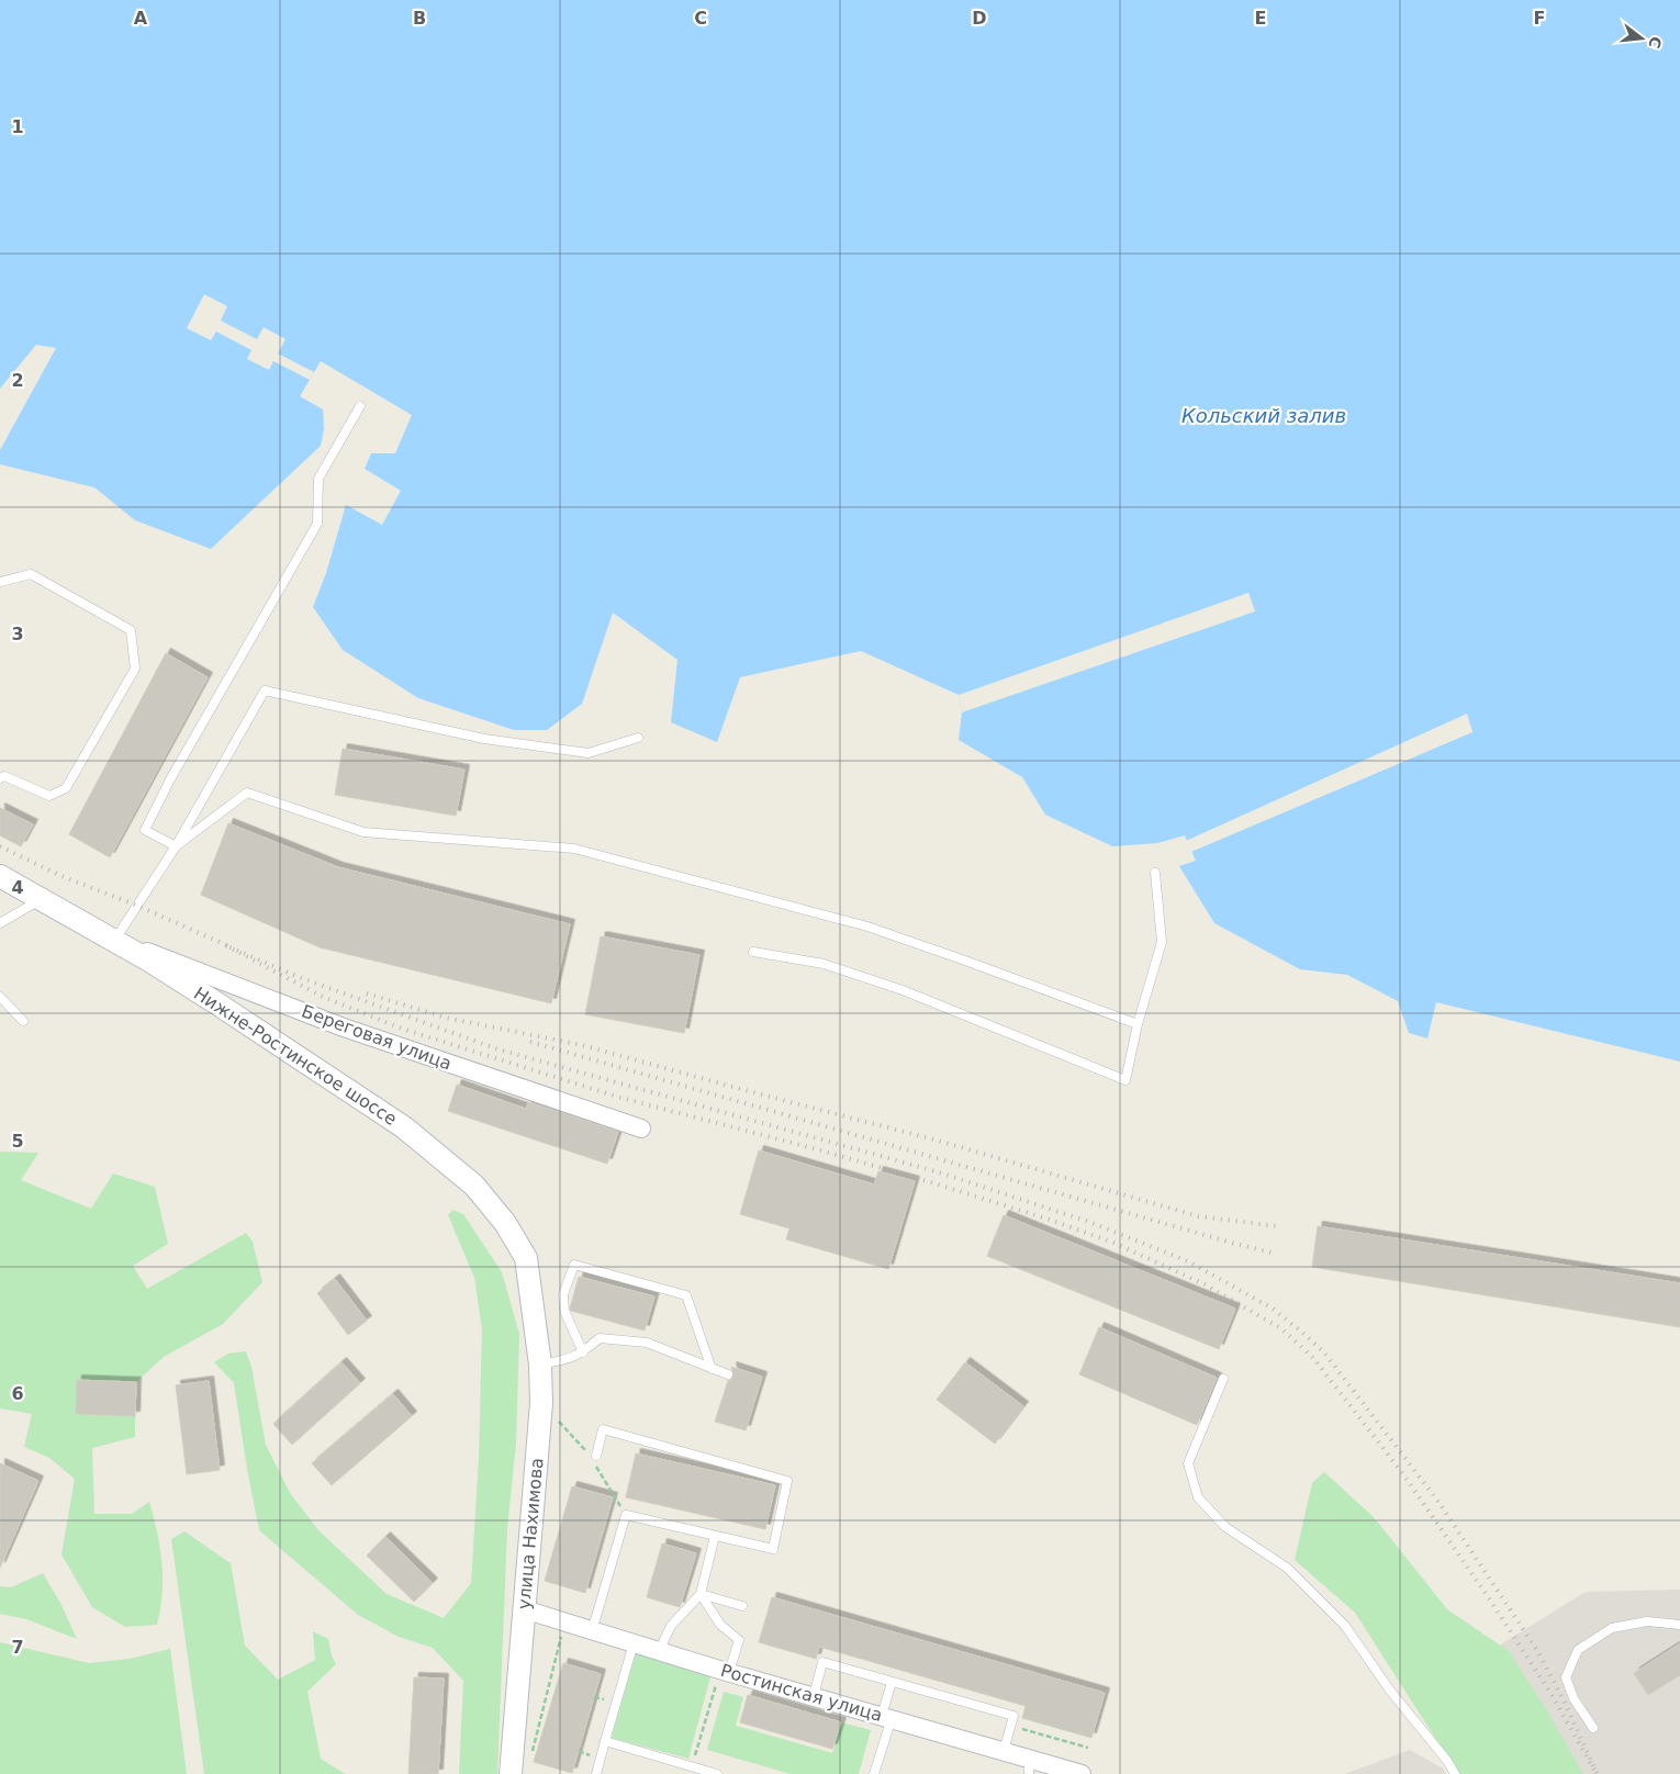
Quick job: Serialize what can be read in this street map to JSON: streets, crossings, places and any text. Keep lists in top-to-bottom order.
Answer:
{
  "streets": {
    "street": [
      "Береговая улица",
      "Нижне-Ростинское шоссе",
      "улица Нахимова",
      "Ростинская улица"
    ]
  },
  "crossings": [
    ["Береговая улица", "Нижне-Ростинское шоссе"],
    ["Нижне-Ростинское шоссе", "улица Нахимова"],
    ["улица Нахимова", "Ростинская улица"]
  ],
  "water": ["Кольский залив"],
  "north": "right",
  "grid": {
    "columns": [
      "A",
      "B",
      "C",
      "D",
      "E",
      "F"
    ],
    "rows": [
      "1",
      "2",
      "3",
      "4",
      "5",
      "6",
      "7"
    ]
  }
}
